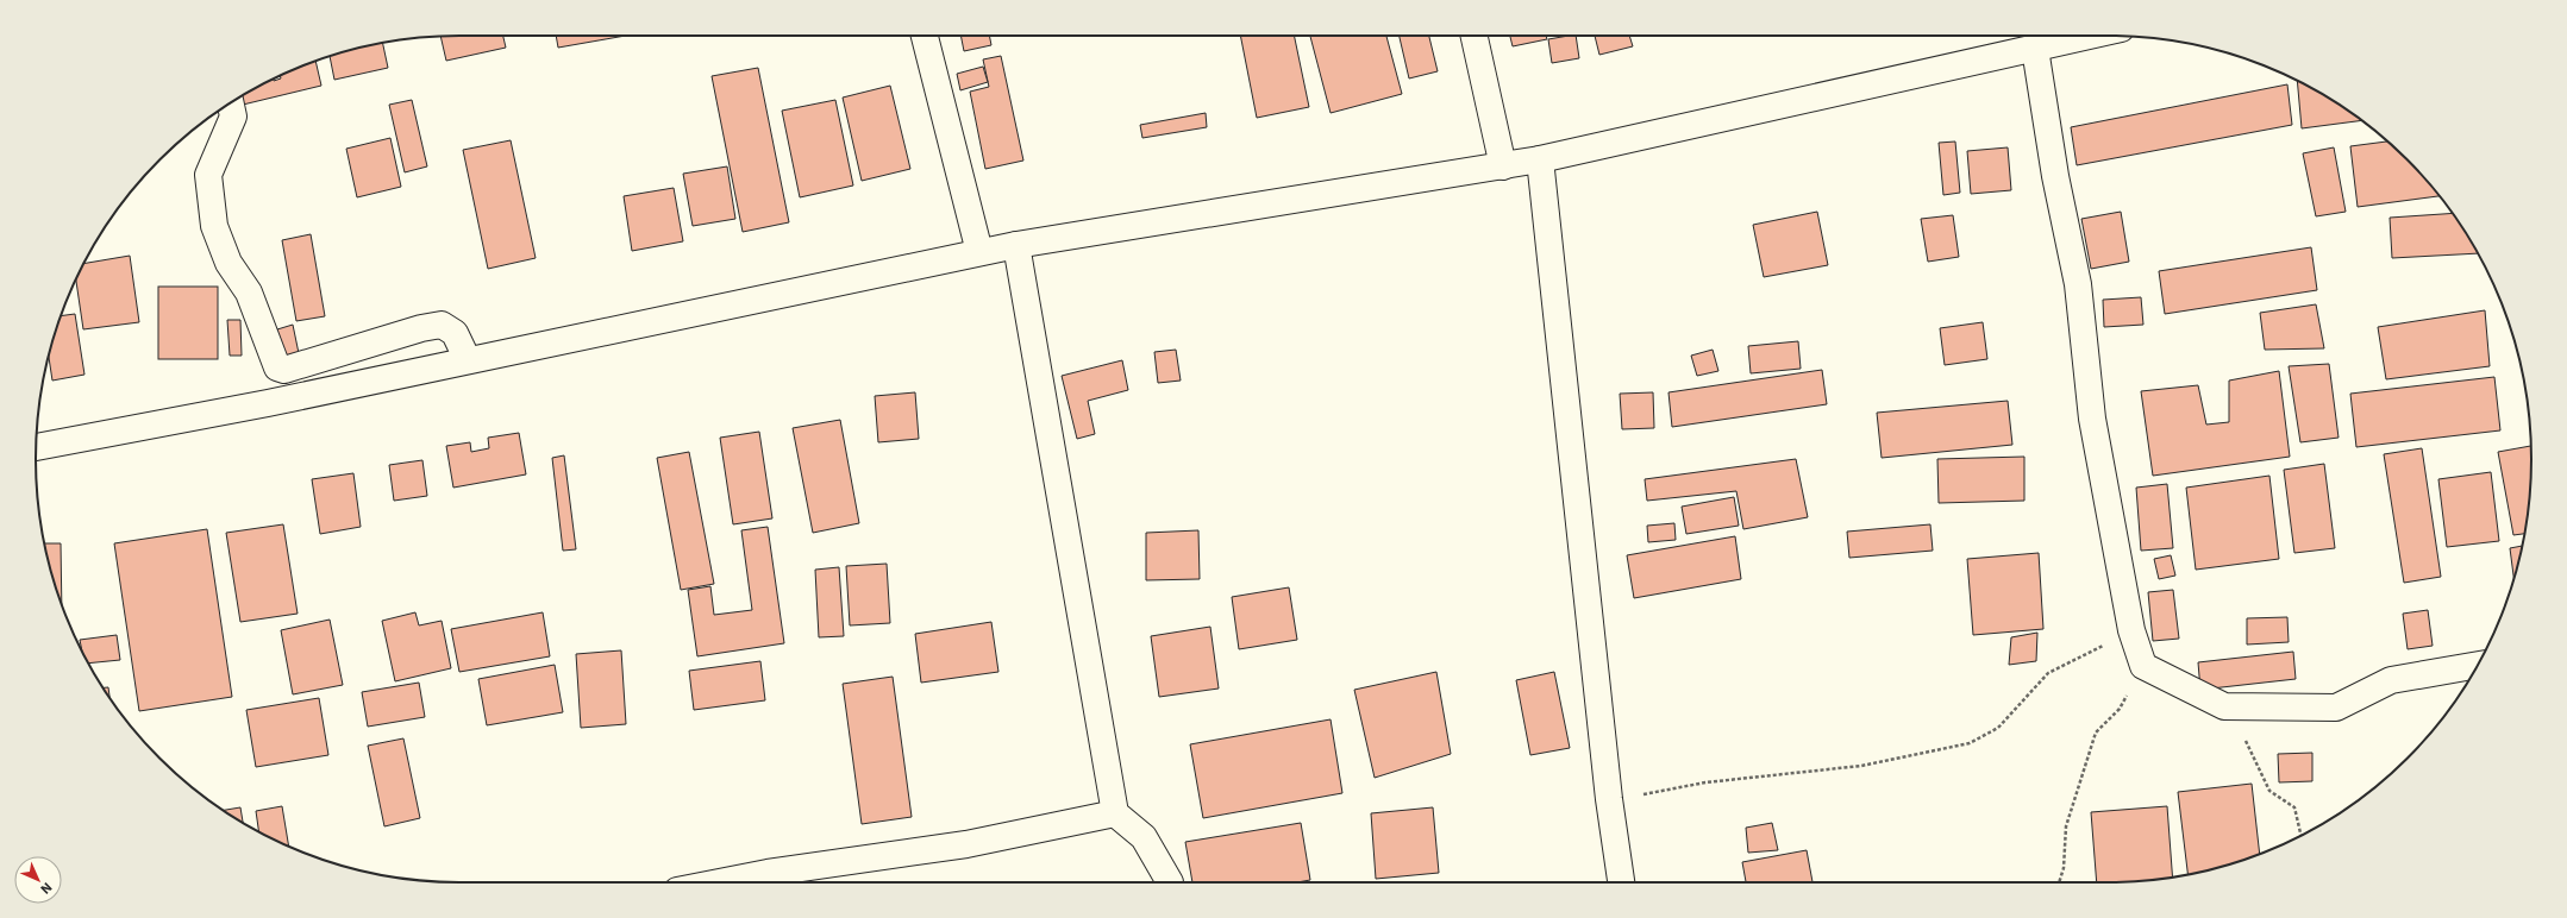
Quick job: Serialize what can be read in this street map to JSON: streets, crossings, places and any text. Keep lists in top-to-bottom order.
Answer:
{
  "north": "bottom right"
}
